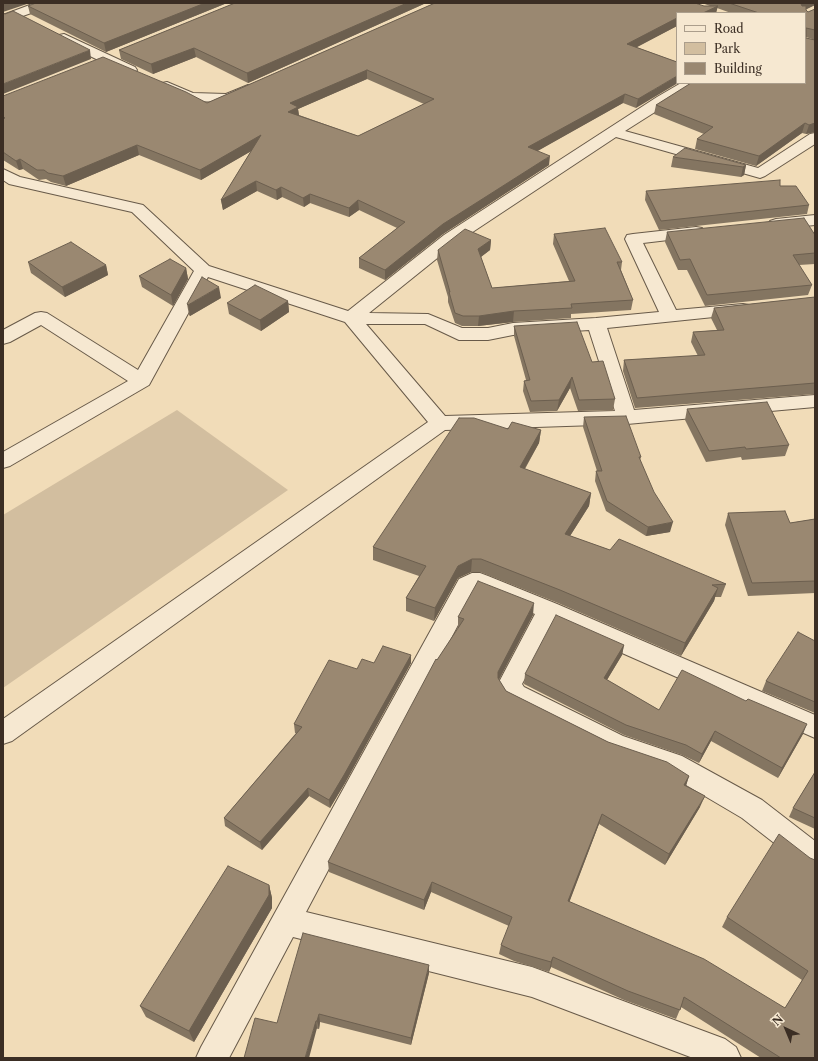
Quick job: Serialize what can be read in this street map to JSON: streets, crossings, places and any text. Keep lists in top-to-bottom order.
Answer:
{
  "legend": ["Road", "Park", "Building"],
  "north": "top left"
}
